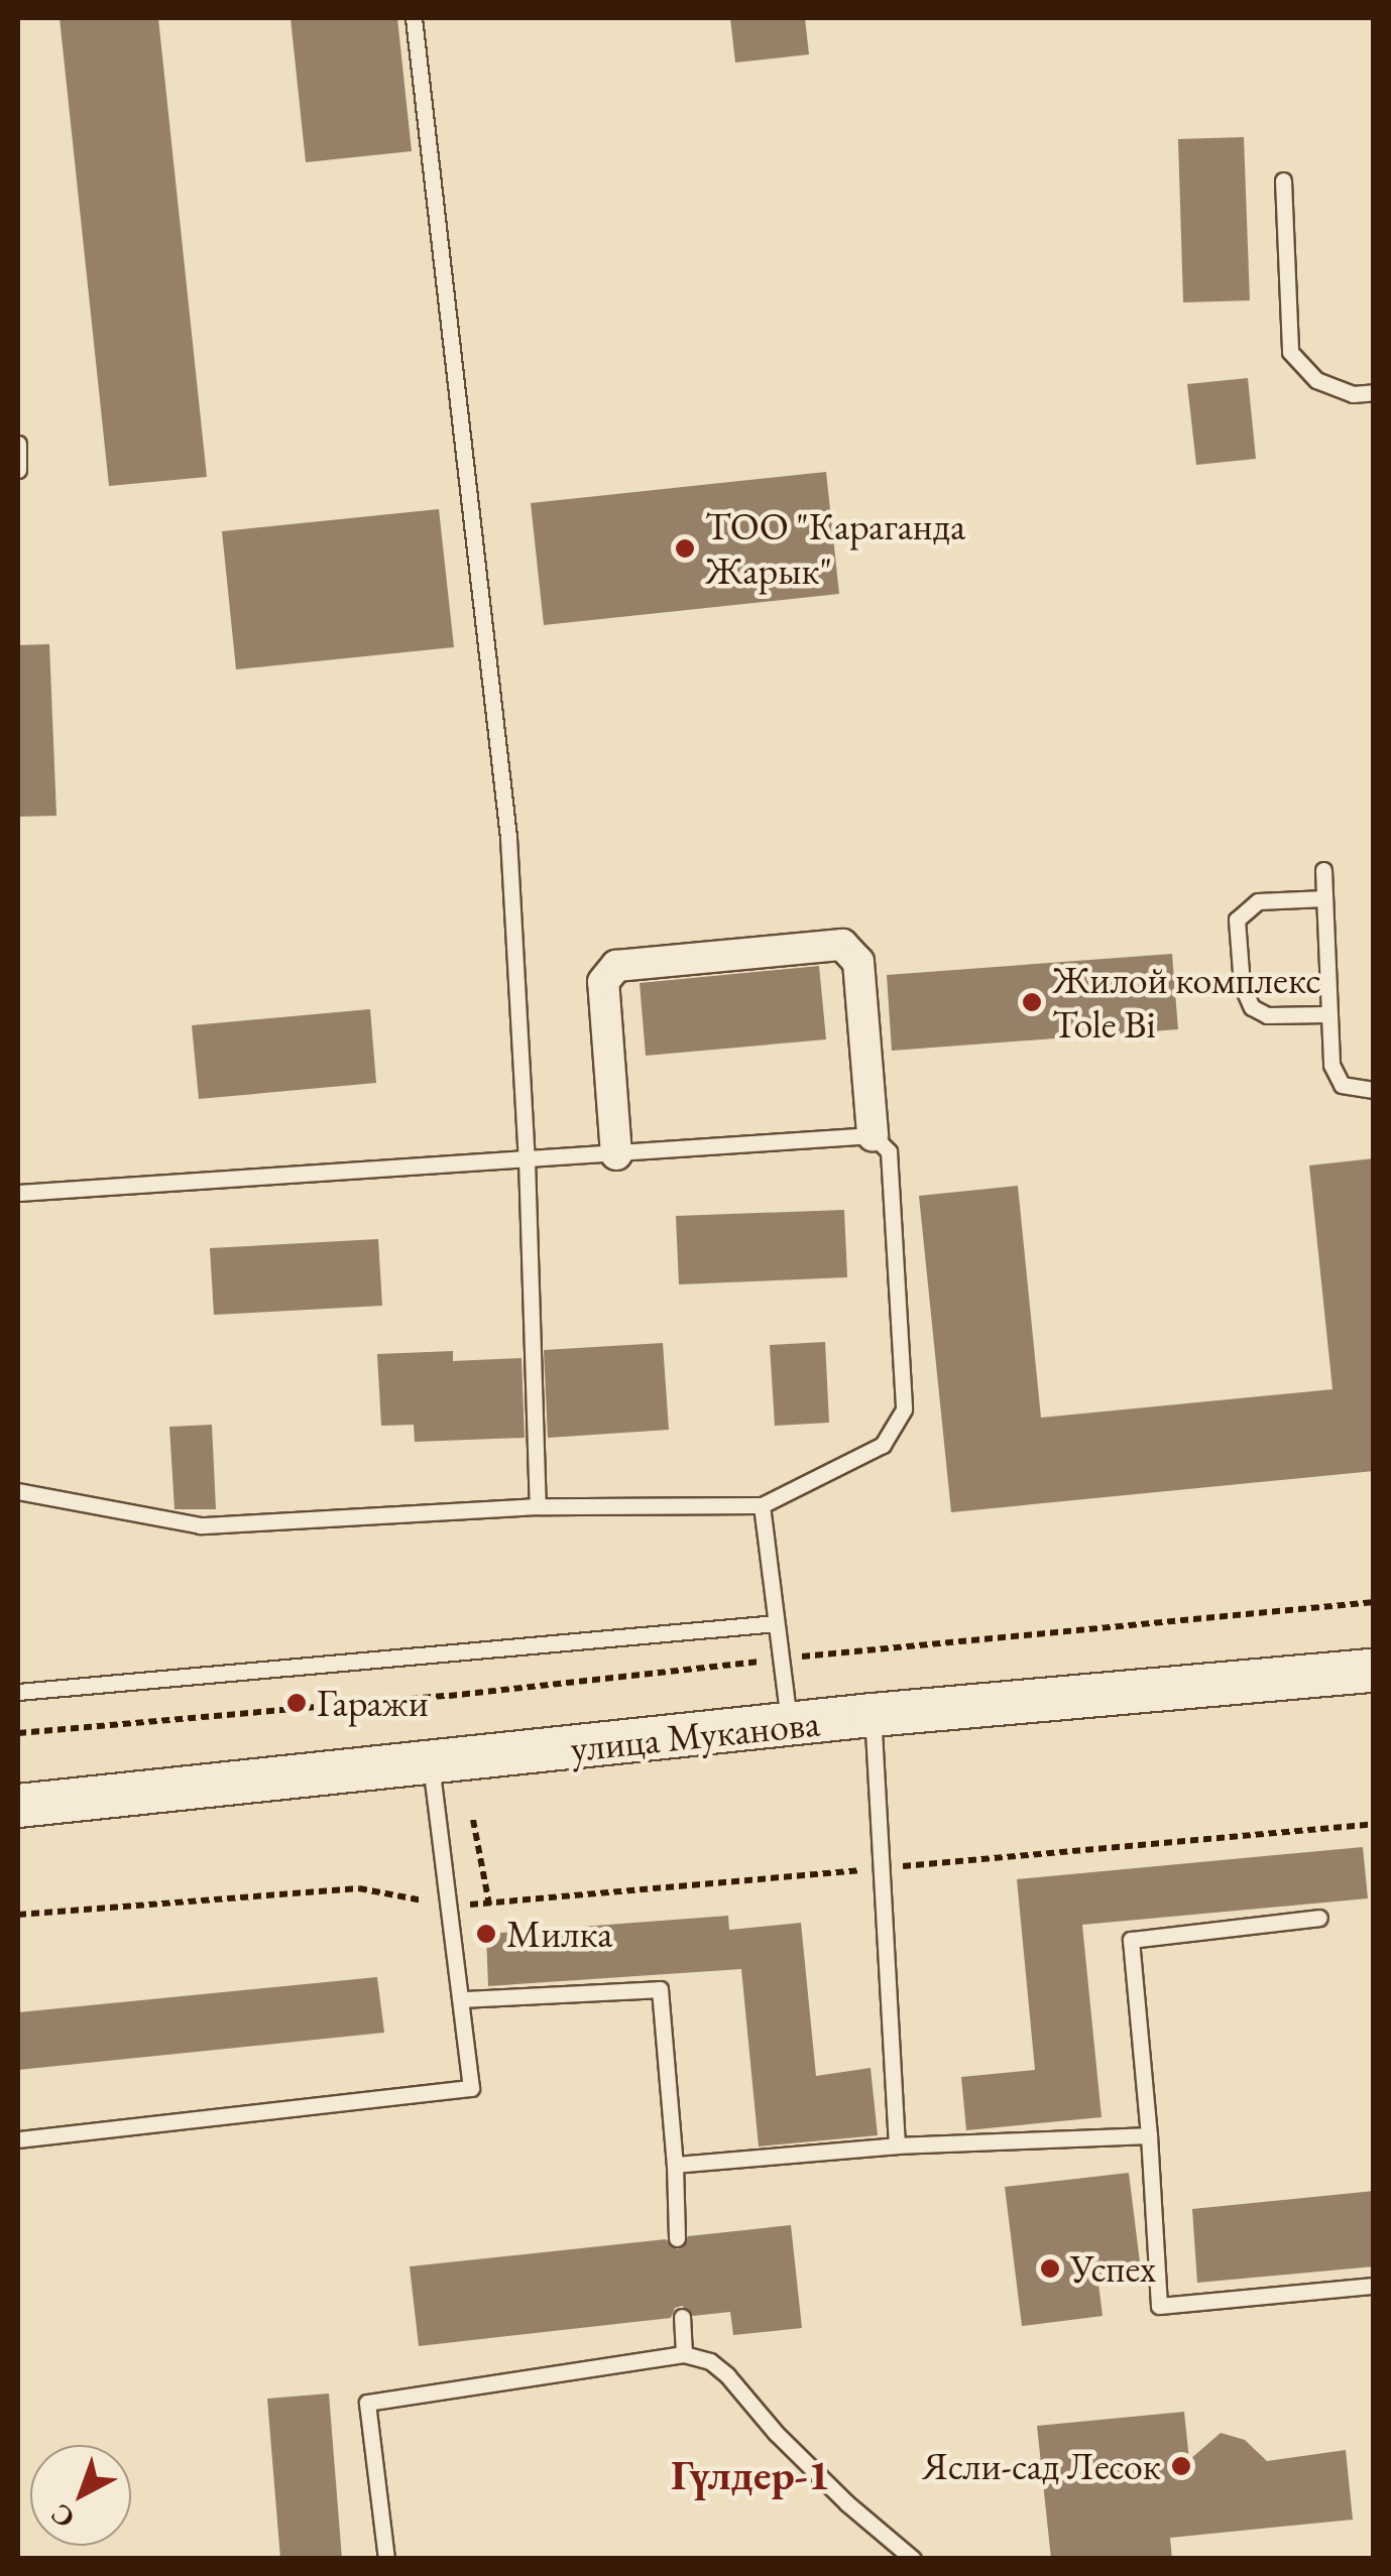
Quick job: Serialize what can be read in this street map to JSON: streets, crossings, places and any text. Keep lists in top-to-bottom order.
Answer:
{
  "streets": {
    "main road": ["улица Муканова"]
  },
  "districts": ["Гүлдер-1"],
  "places": [
    "ТОО \"Караганда Жарык\"",
    "Жилой комплекс Tole Bi",
    "Гаражи",
    "Милка",
    "Успех",
    "Ясли-сад Лесок"
  ],
  "north": "bottom left"
}
